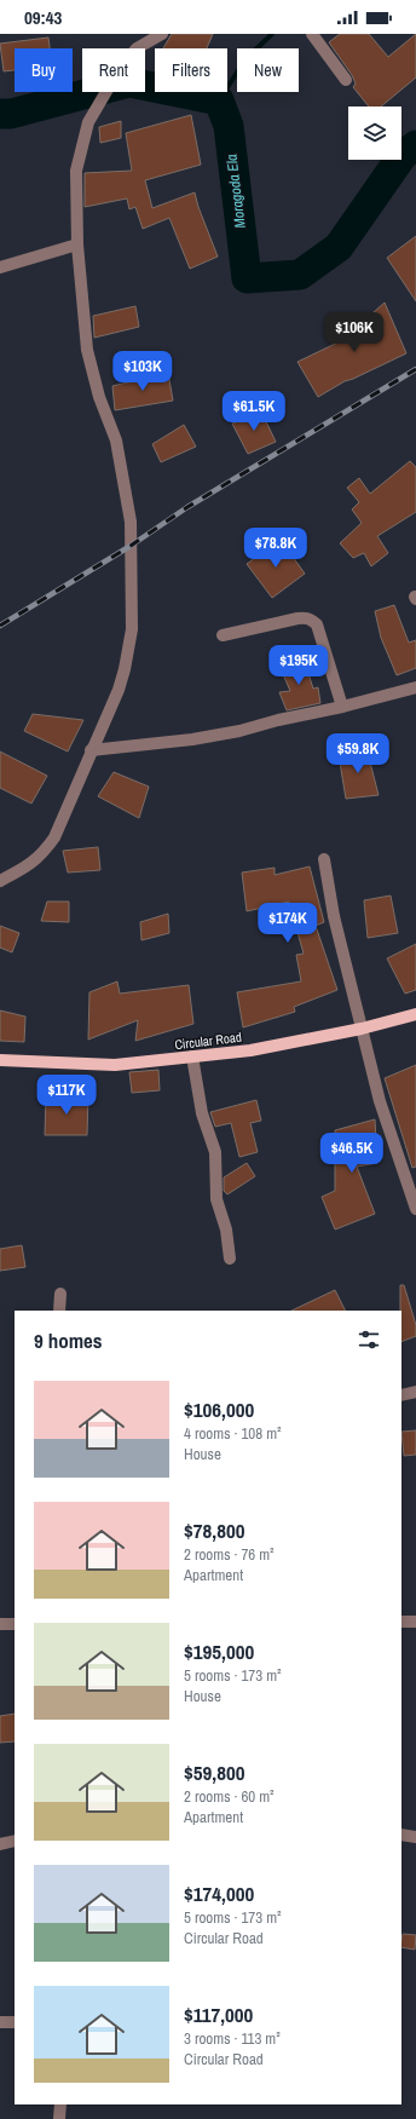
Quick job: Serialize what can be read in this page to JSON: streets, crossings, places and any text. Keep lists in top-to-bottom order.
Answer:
{
  "streets": {
    "main road": ["Circular Road"]
  },
  "water": ["Moragoda Ela"],
  "page": {
    "status": "09:43",
    "chip": [
      "Buy",
      "Rent",
      "Filters",
      "New"
    ],
    "price": [
      "$106K",
      "$103K",
      "$61.5K",
      "$78.8K",
      "$195K",
      "$59.8K",
      "$174K",
      "$117K",
      "$46.5K"
    ],
    "heading": "9 homes",
    "list": [
      {
        "name": "$106,000",
        "note": "4 rooms · 108 m² · House"
      },
      {
        "name": "$78,800",
        "note": "2 rooms · 76 m² · Apartment"
      },
      {
        "name": "$195,000",
        "note": "5 rooms · 173 m² · House"
      },
      {
        "name": "$59,800",
        "note": "2 rooms · 60 m² · Apartment"
      },
      {
        "name": "$174,000",
        "note": "5 rooms · 173 m² · Circular Road"
      },
      {
        "name": "$117,000",
        "note": "3 rooms · 113 m² · Circular Road"
      }
    ]
  }
}
